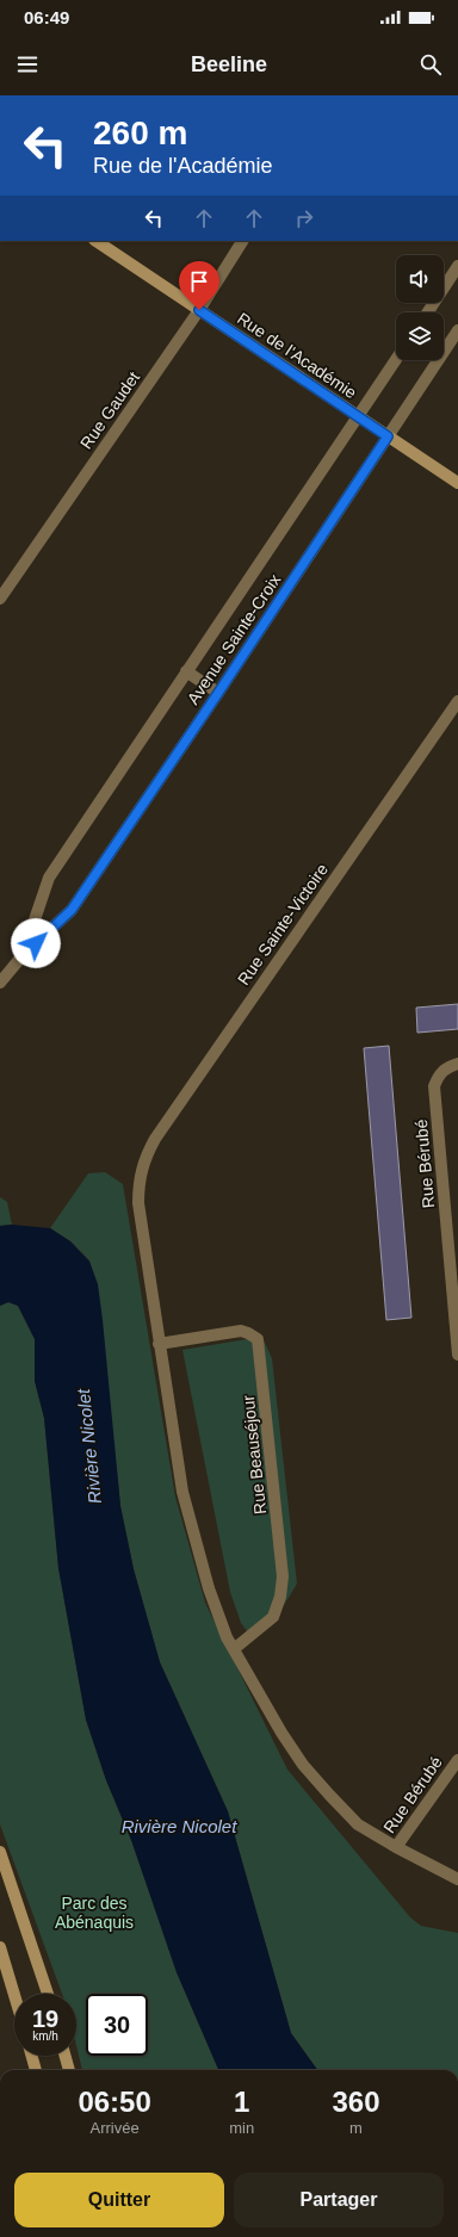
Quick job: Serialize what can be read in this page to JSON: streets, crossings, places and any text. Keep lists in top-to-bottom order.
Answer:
{
  "streets": {
    "street": [
      "Rue de l'Académie",
      "Rue Gaudet",
      "Avenue Sainte-Croix",
      "Rue Sainte-Victoire",
      "Rue Bérubé",
      "Rue Beauséjour"
    ]
  },
  "crossings": [
    ["Rue de l'Académie", "Rue Gaudet"],
    ["Rue de l'Académie", "Avenue Sainte-Croix"],
    ["Rue Sainte-Victoire", "Rue Beauséjour"]
  ],
  "water": ["Rivière Nicolet"],
  "parks": ["Parc des Abénaquis"],
  "page": {
    "status": "06:49",
    "header": "Beeline",
    "turn": ["260 m", "Rue de l'Académie"],
    "speed": "19 km/h",
    "limit": "30",
    "eta": [
      "06:50",
      "Arrivée",
      "1",
      "min",
      "360",
      "m"
    ],
    "buttons": ["Quitter", "Partager"]
  }
}
